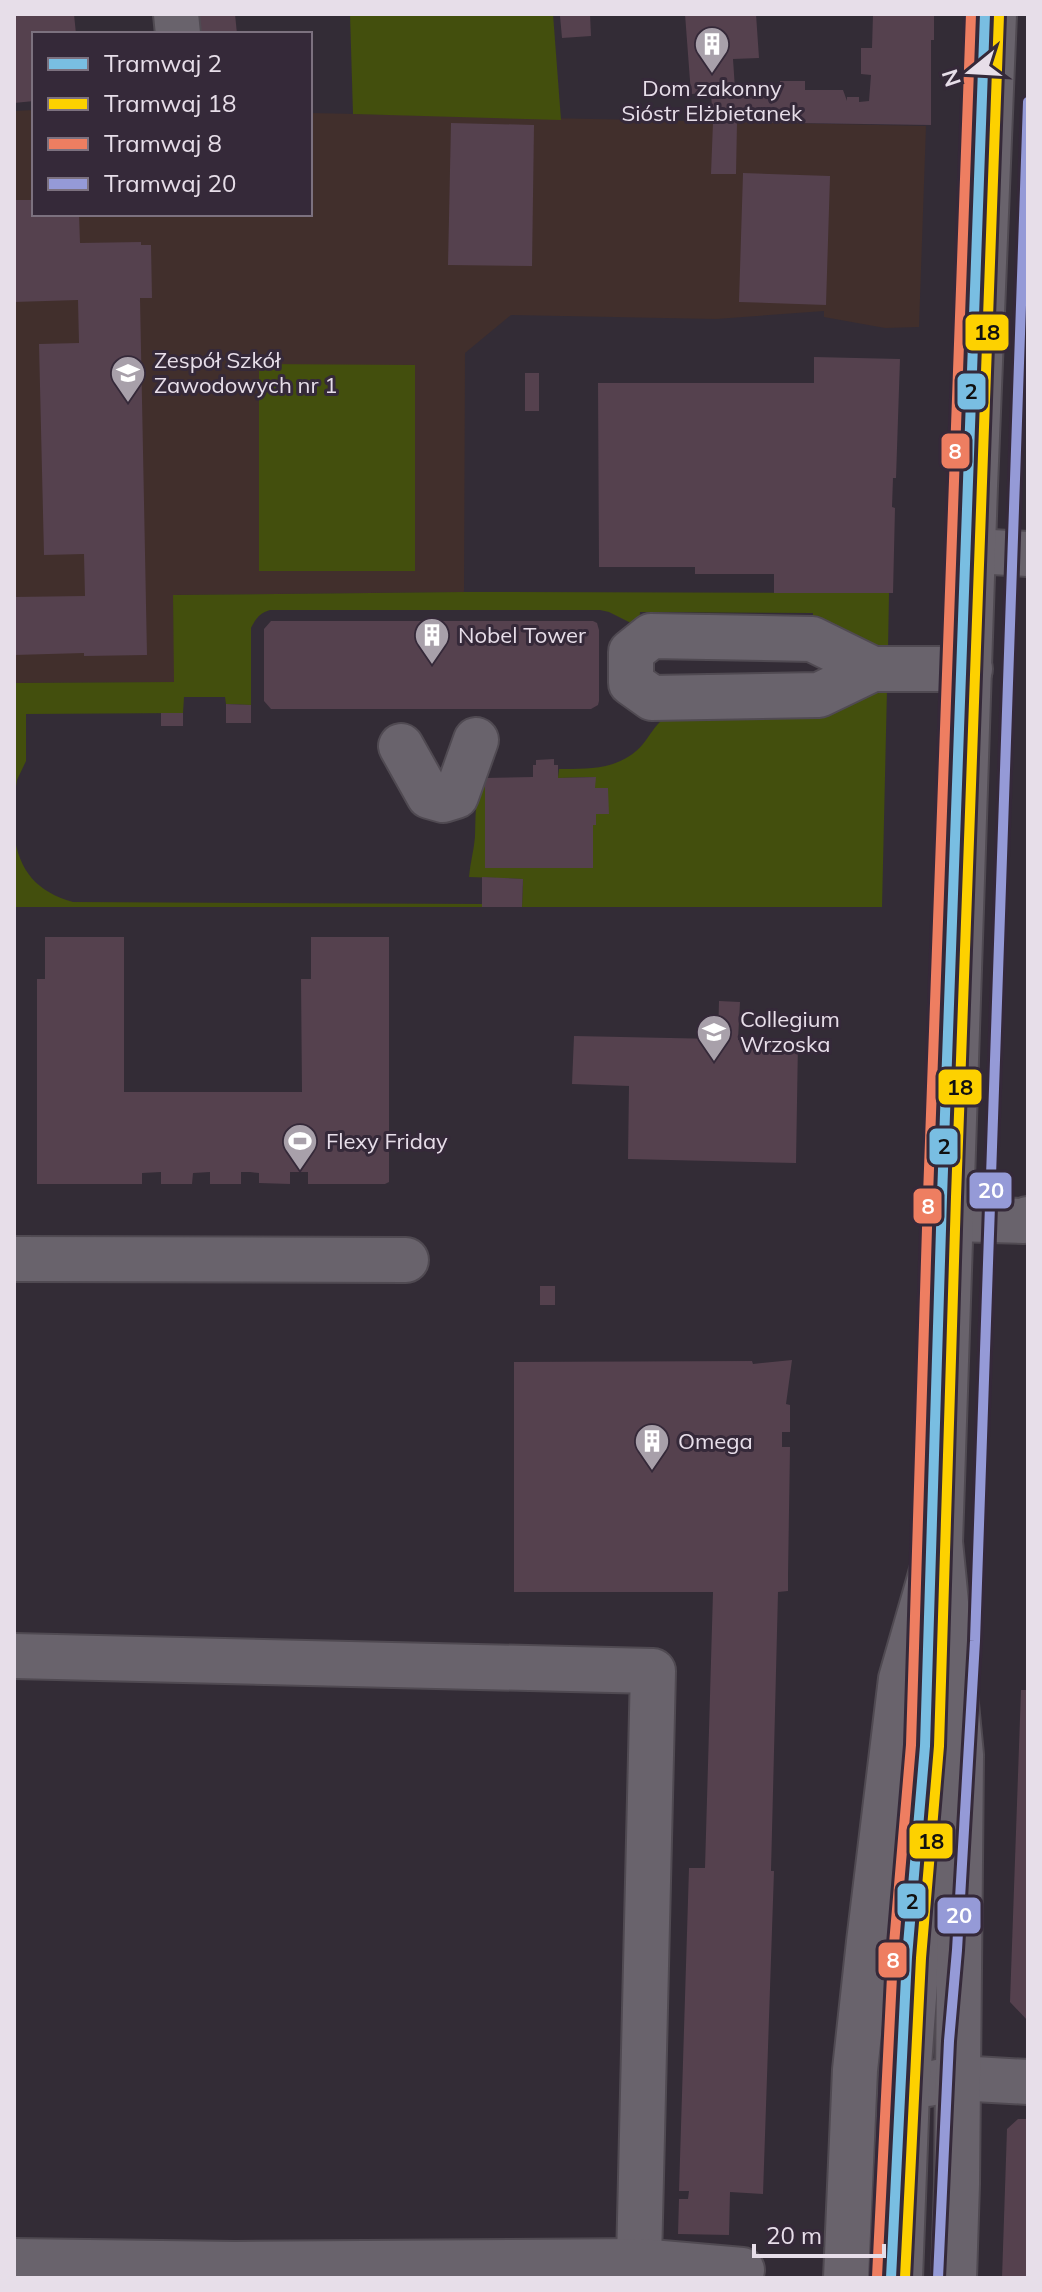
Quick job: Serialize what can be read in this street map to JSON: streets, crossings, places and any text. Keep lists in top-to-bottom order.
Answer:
{
  "places": {
    "building": ["Dom zakonny Sióstr Elżbietanek", "Nobel Tower", "Omega"],
    "school or university": ["Zespół Szkół Zawodowych nr 1", "Collegium Wrzoska"],
    "sports": ["Flexy Friday"]
  },
  "lines": [
    "tram line 2",
    "tram line 8",
    "tram line 18",
    "tram line 20"
  ],
  "legend": [
    "Tramwaj 2",
    "Tramwaj 18",
    "Tramwaj 8",
    "Tramwaj 20"
  ],
  "scale_bar": "20 m",
  "north": "left"
}
